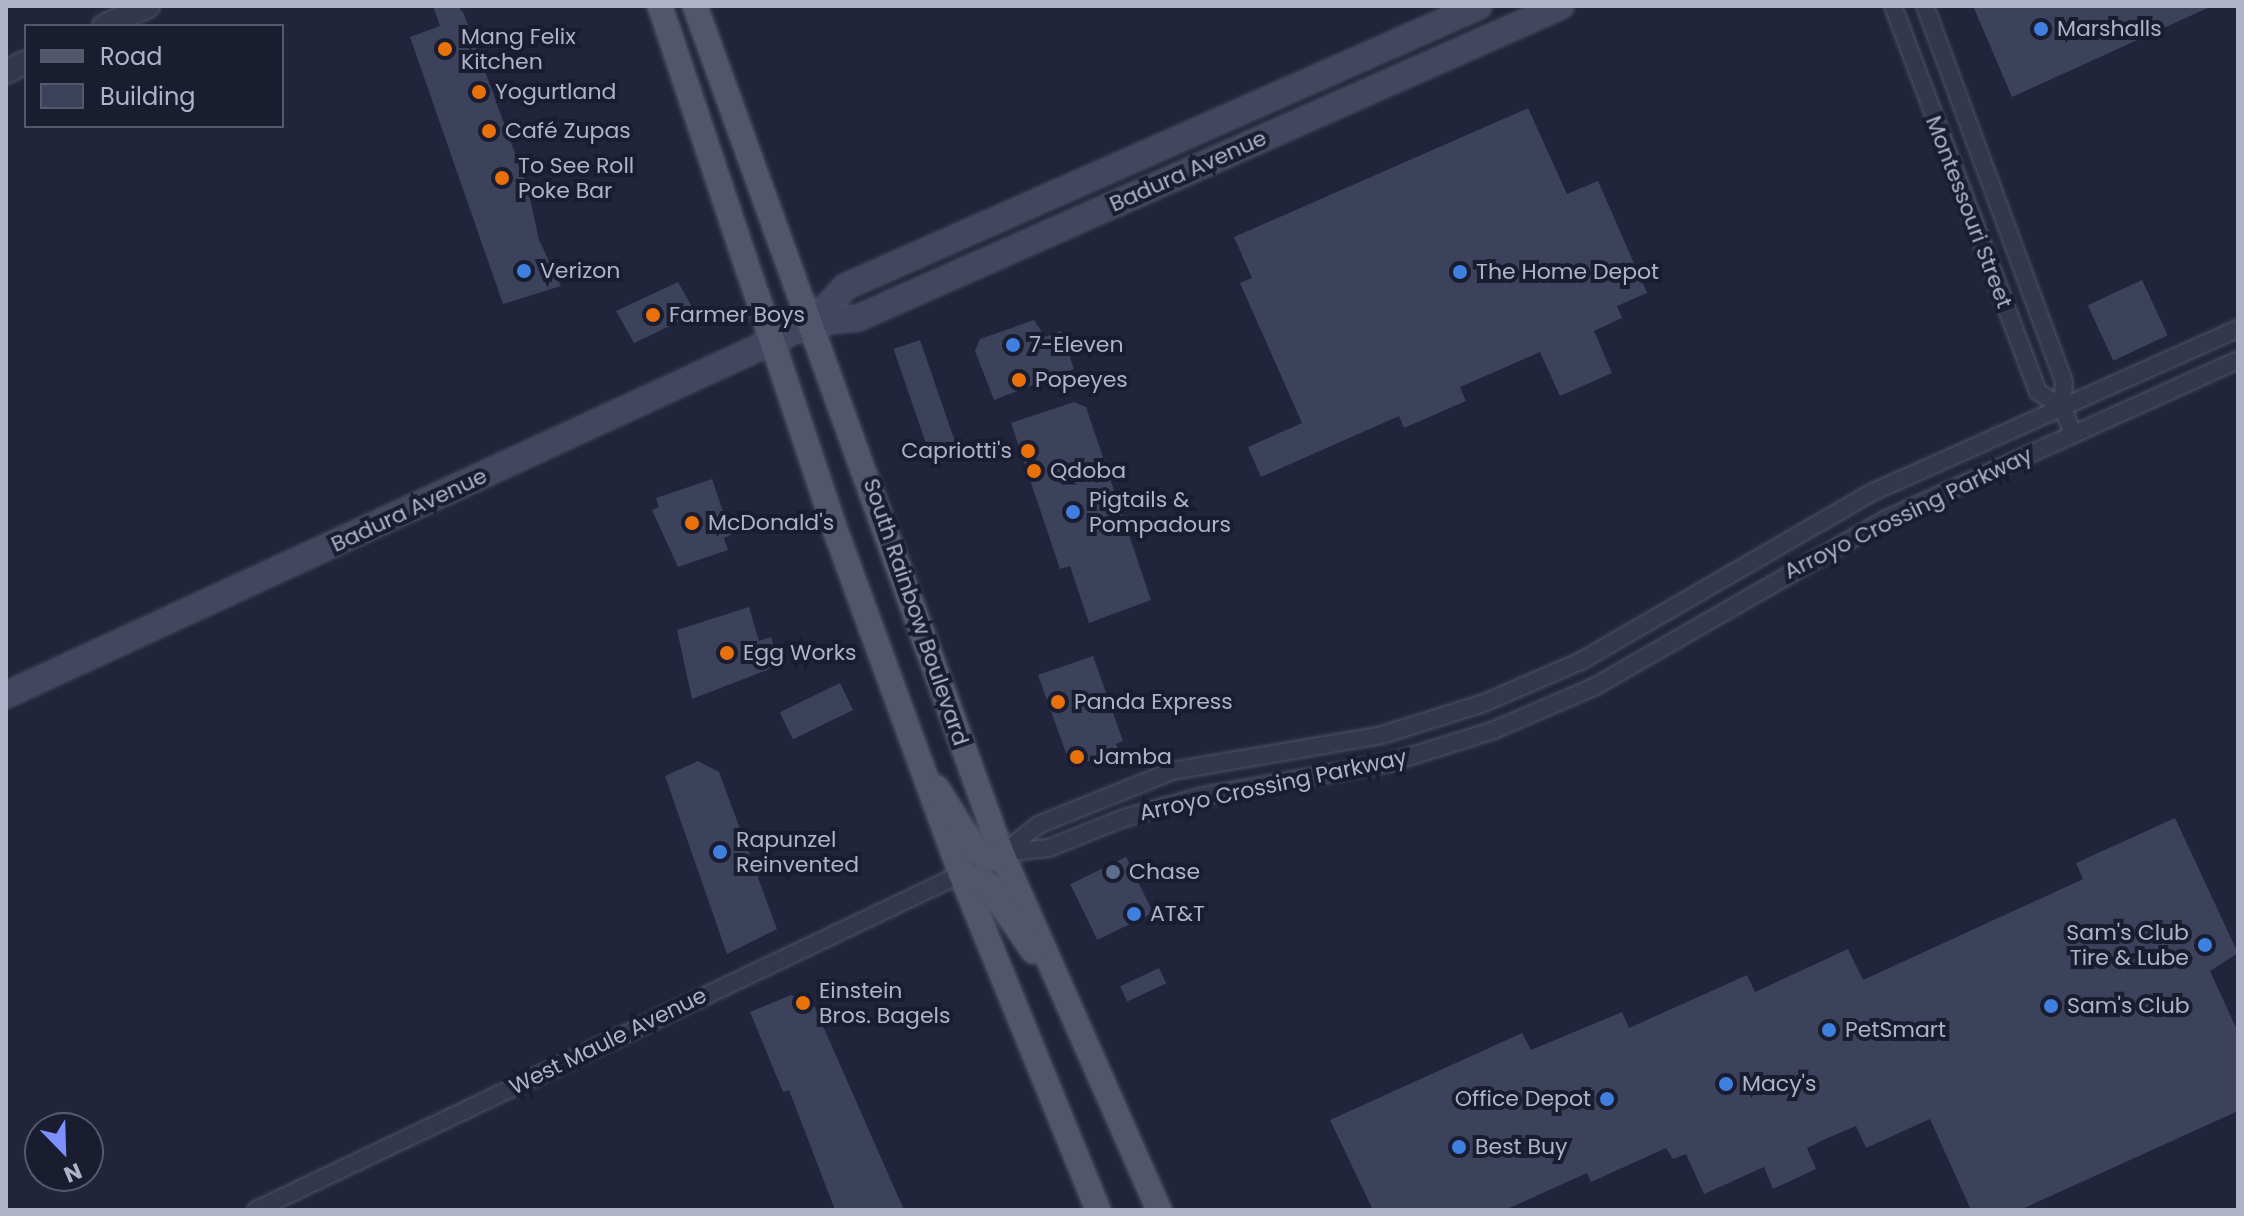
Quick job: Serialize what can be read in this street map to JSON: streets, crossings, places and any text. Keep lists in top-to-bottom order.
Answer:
{
  "streets": {
    "main road": ["Badura Avenue", "South Rainbow Boulevard"],
    "street": ["Montessouri Street", "Arroyo Crossing Parkway", "West Maule Avenue"]
  },
  "crossings": [
    ["Badura Avenue", "South Rainbow Boulevard"],
    ["Montessouri Street", "Arroyo Crossing Parkway"],
    ["Arroyo Crossing Parkway", "South Rainbow Boulevard"],
    ["South Rainbow Boulevard", "West Maule Avenue"]
  ],
  "places": [
    "Marshalls",
    "Mang Felix Kitchen",
    "Yogurtland",
    "Café Zupas",
    "To See Roll Poke Bar",
    "Verizon",
    "The Home Depot",
    "Farmer Boys",
    "7-Eleven",
    "Popeyes",
    "Capriotti's",
    "Qdoba",
    "Pigtails & Pompadours",
    "McDonald's",
    "Egg Works",
    "Panda Express",
    "Jamba",
    "Rapunzel Reinvented",
    "Chase",
    "AT&T",
    "Sam's Club Tire & Lube",
    "Einstein Bros. Bagels",
    "Sam's Club",
    "PetSmart",
    "Macy's",
    "Office Depot",
    "Best Buy"
  ],
  "legend": ["Road", "Building"],
  "north": "bottom right"
}
